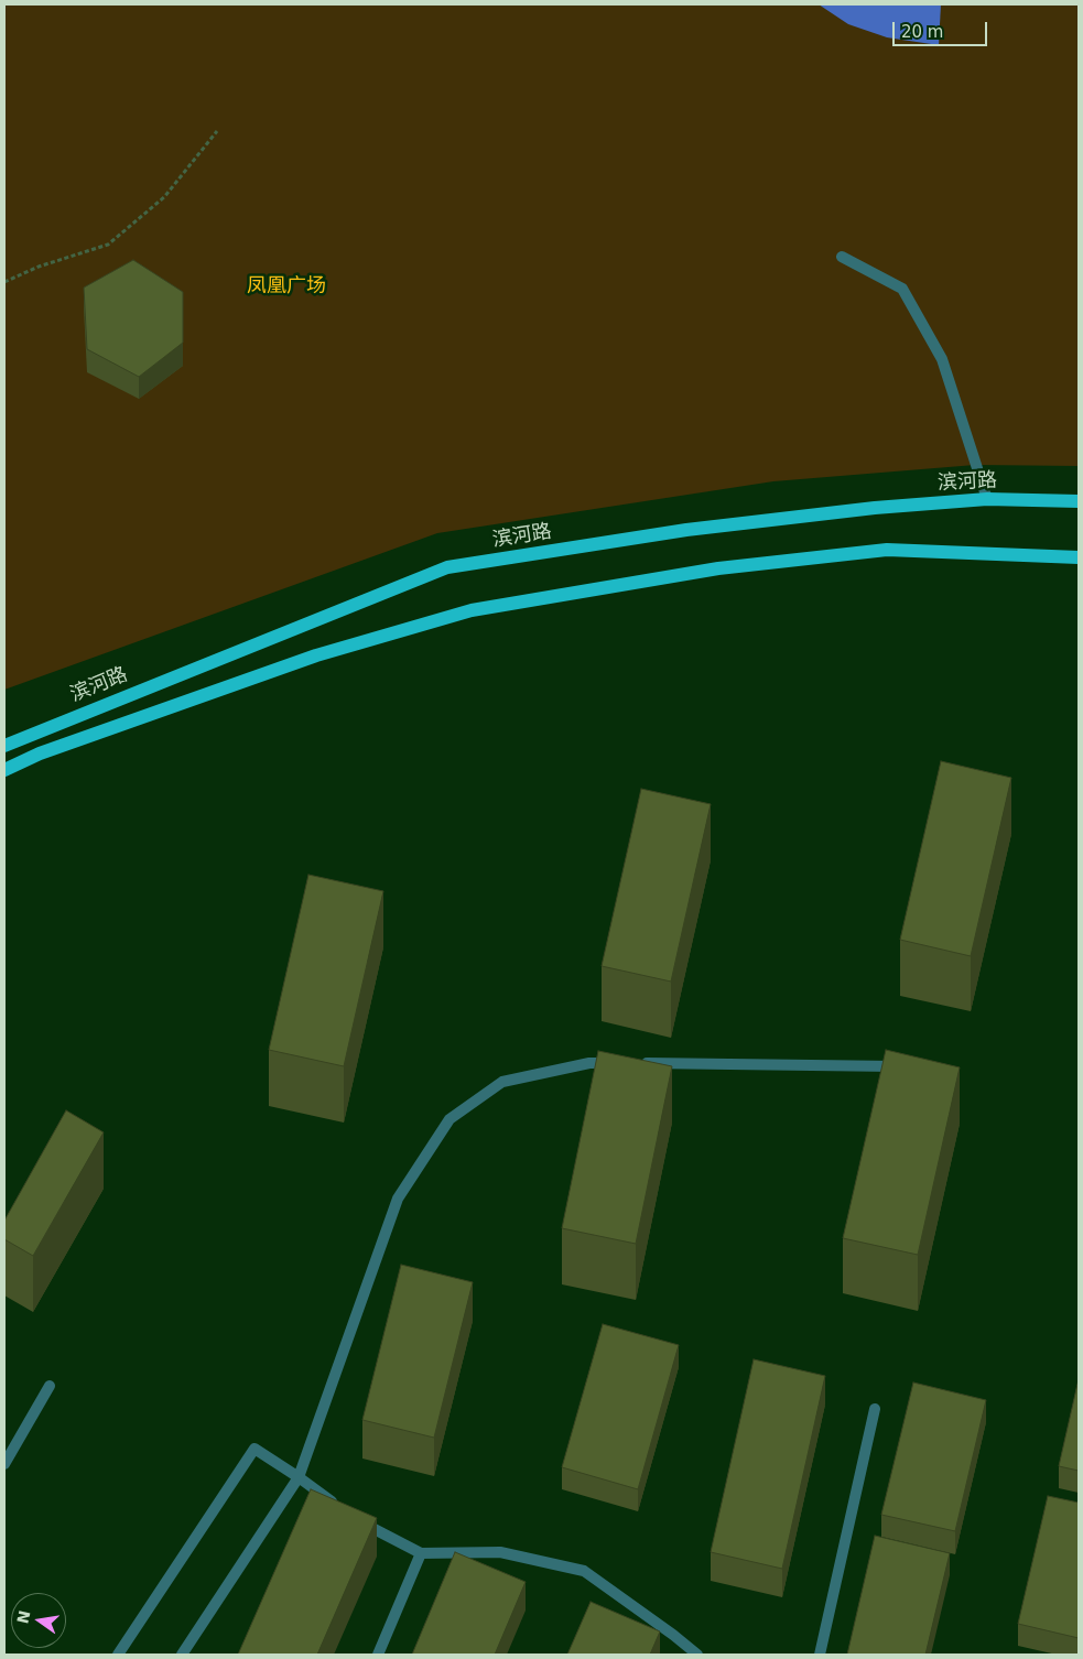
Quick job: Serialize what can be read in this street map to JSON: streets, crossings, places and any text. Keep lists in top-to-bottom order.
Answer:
{
  "streets": {
    "main road": ["滨河路"]
  },
  "parks": ["凤凰广场"],
  "scale_bar": "20 m",
  "north": "left"
}
